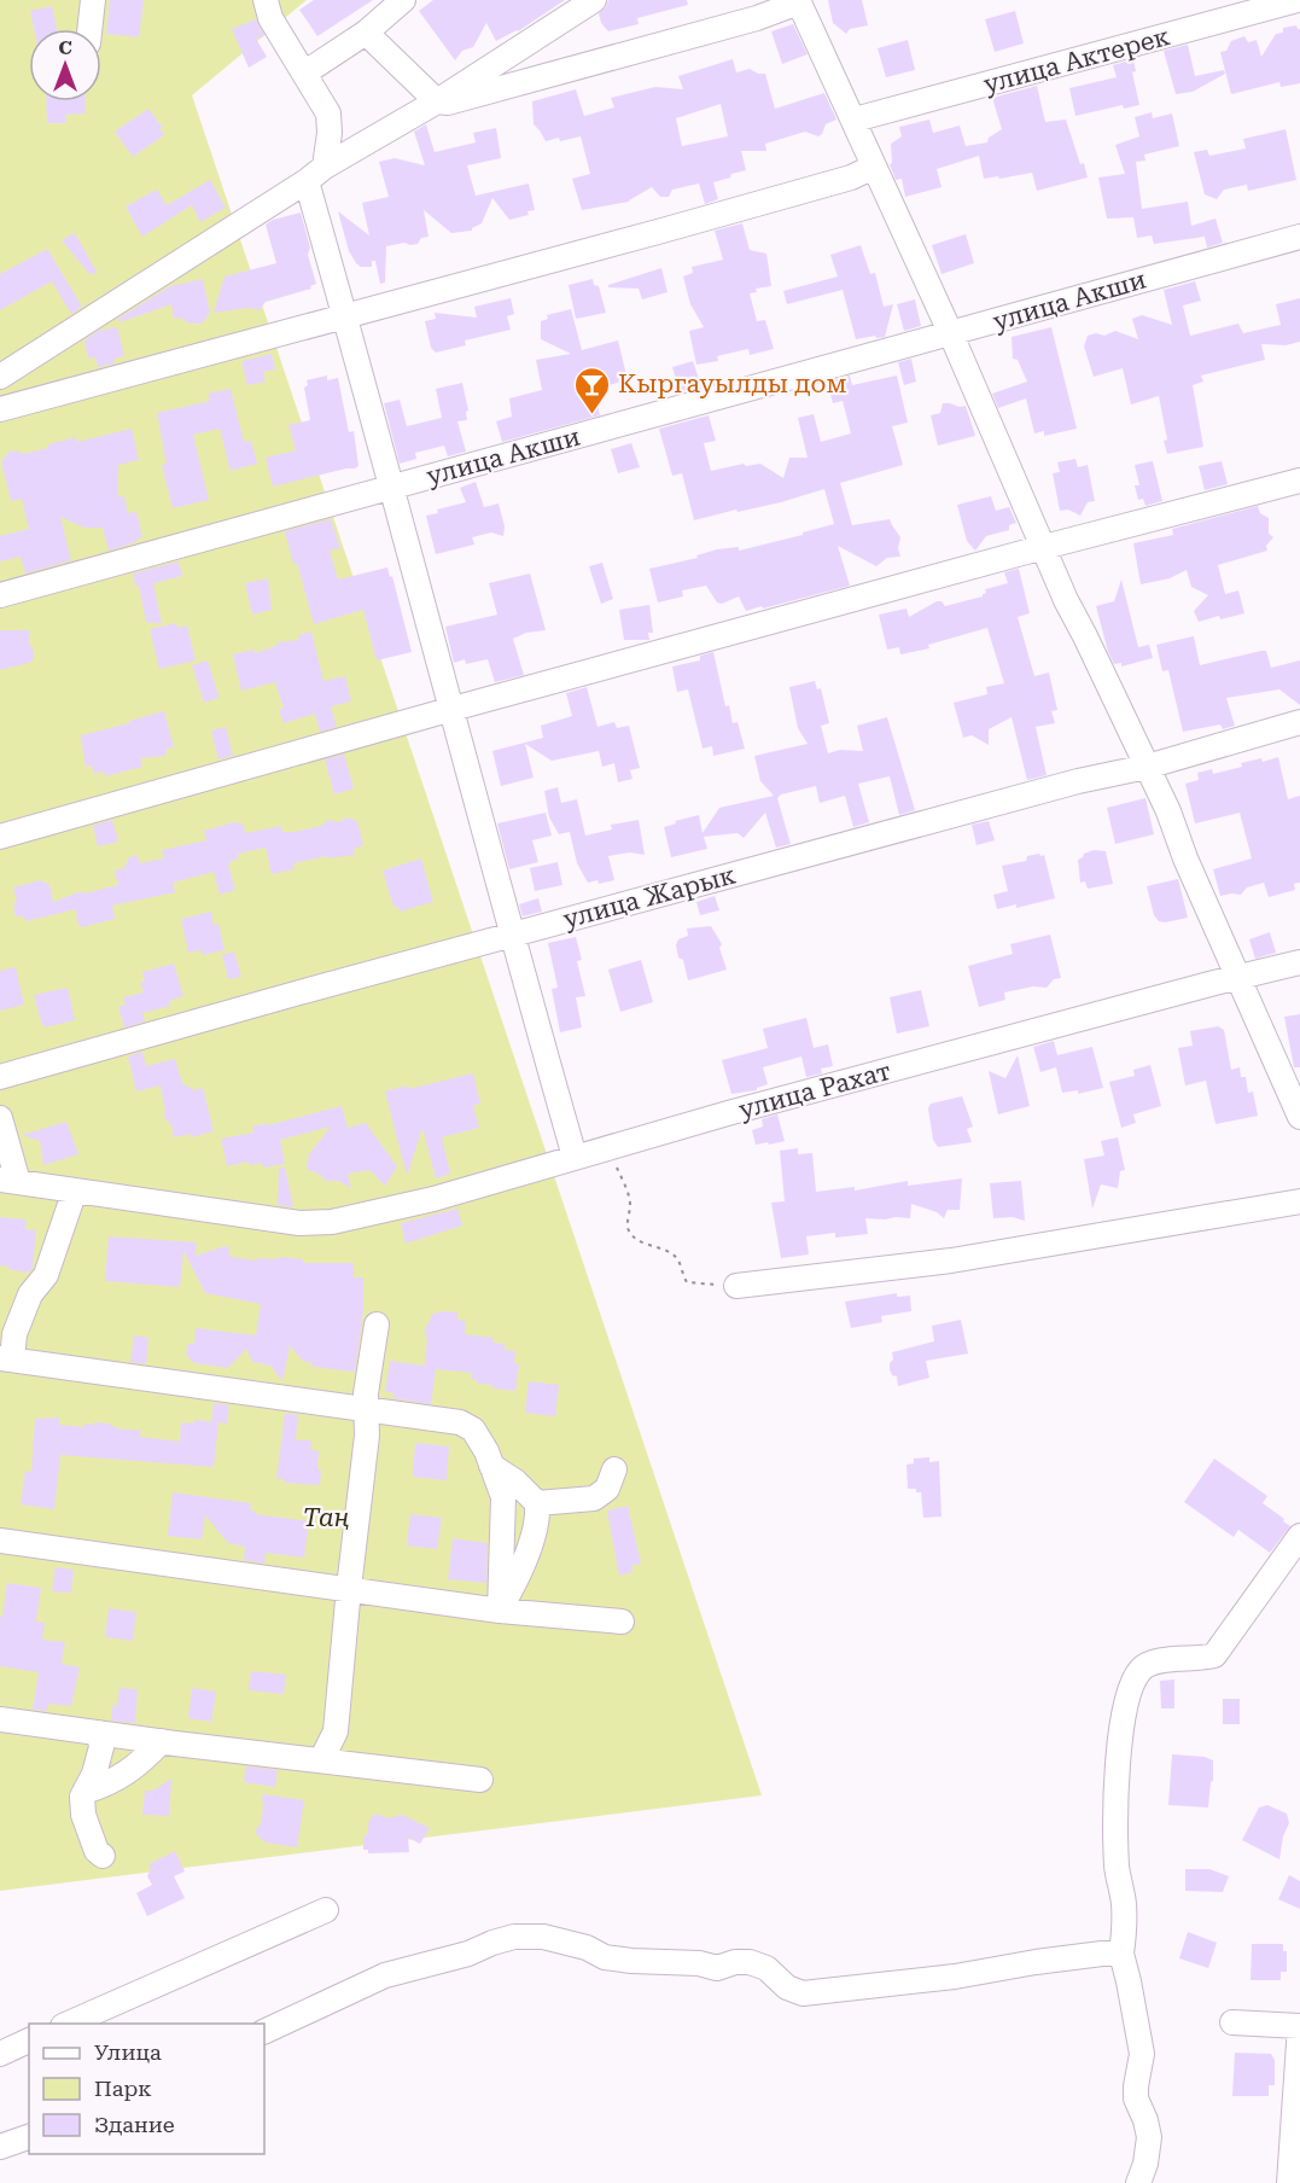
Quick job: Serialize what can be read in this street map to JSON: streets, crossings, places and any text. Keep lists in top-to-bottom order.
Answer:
{
  "streets": {
    "street": [
      "улица Актерек",
      "улица Акши",
      "улица Жарык",
      "улица Рахат"
    ]
  },
  "parks": ["Таң"],
  "places": {
    "bar": ["Кыргауылды дом"]
  },
  "legend": ["Улица", "Парк", "Здание"],
  "north": "top"
}
